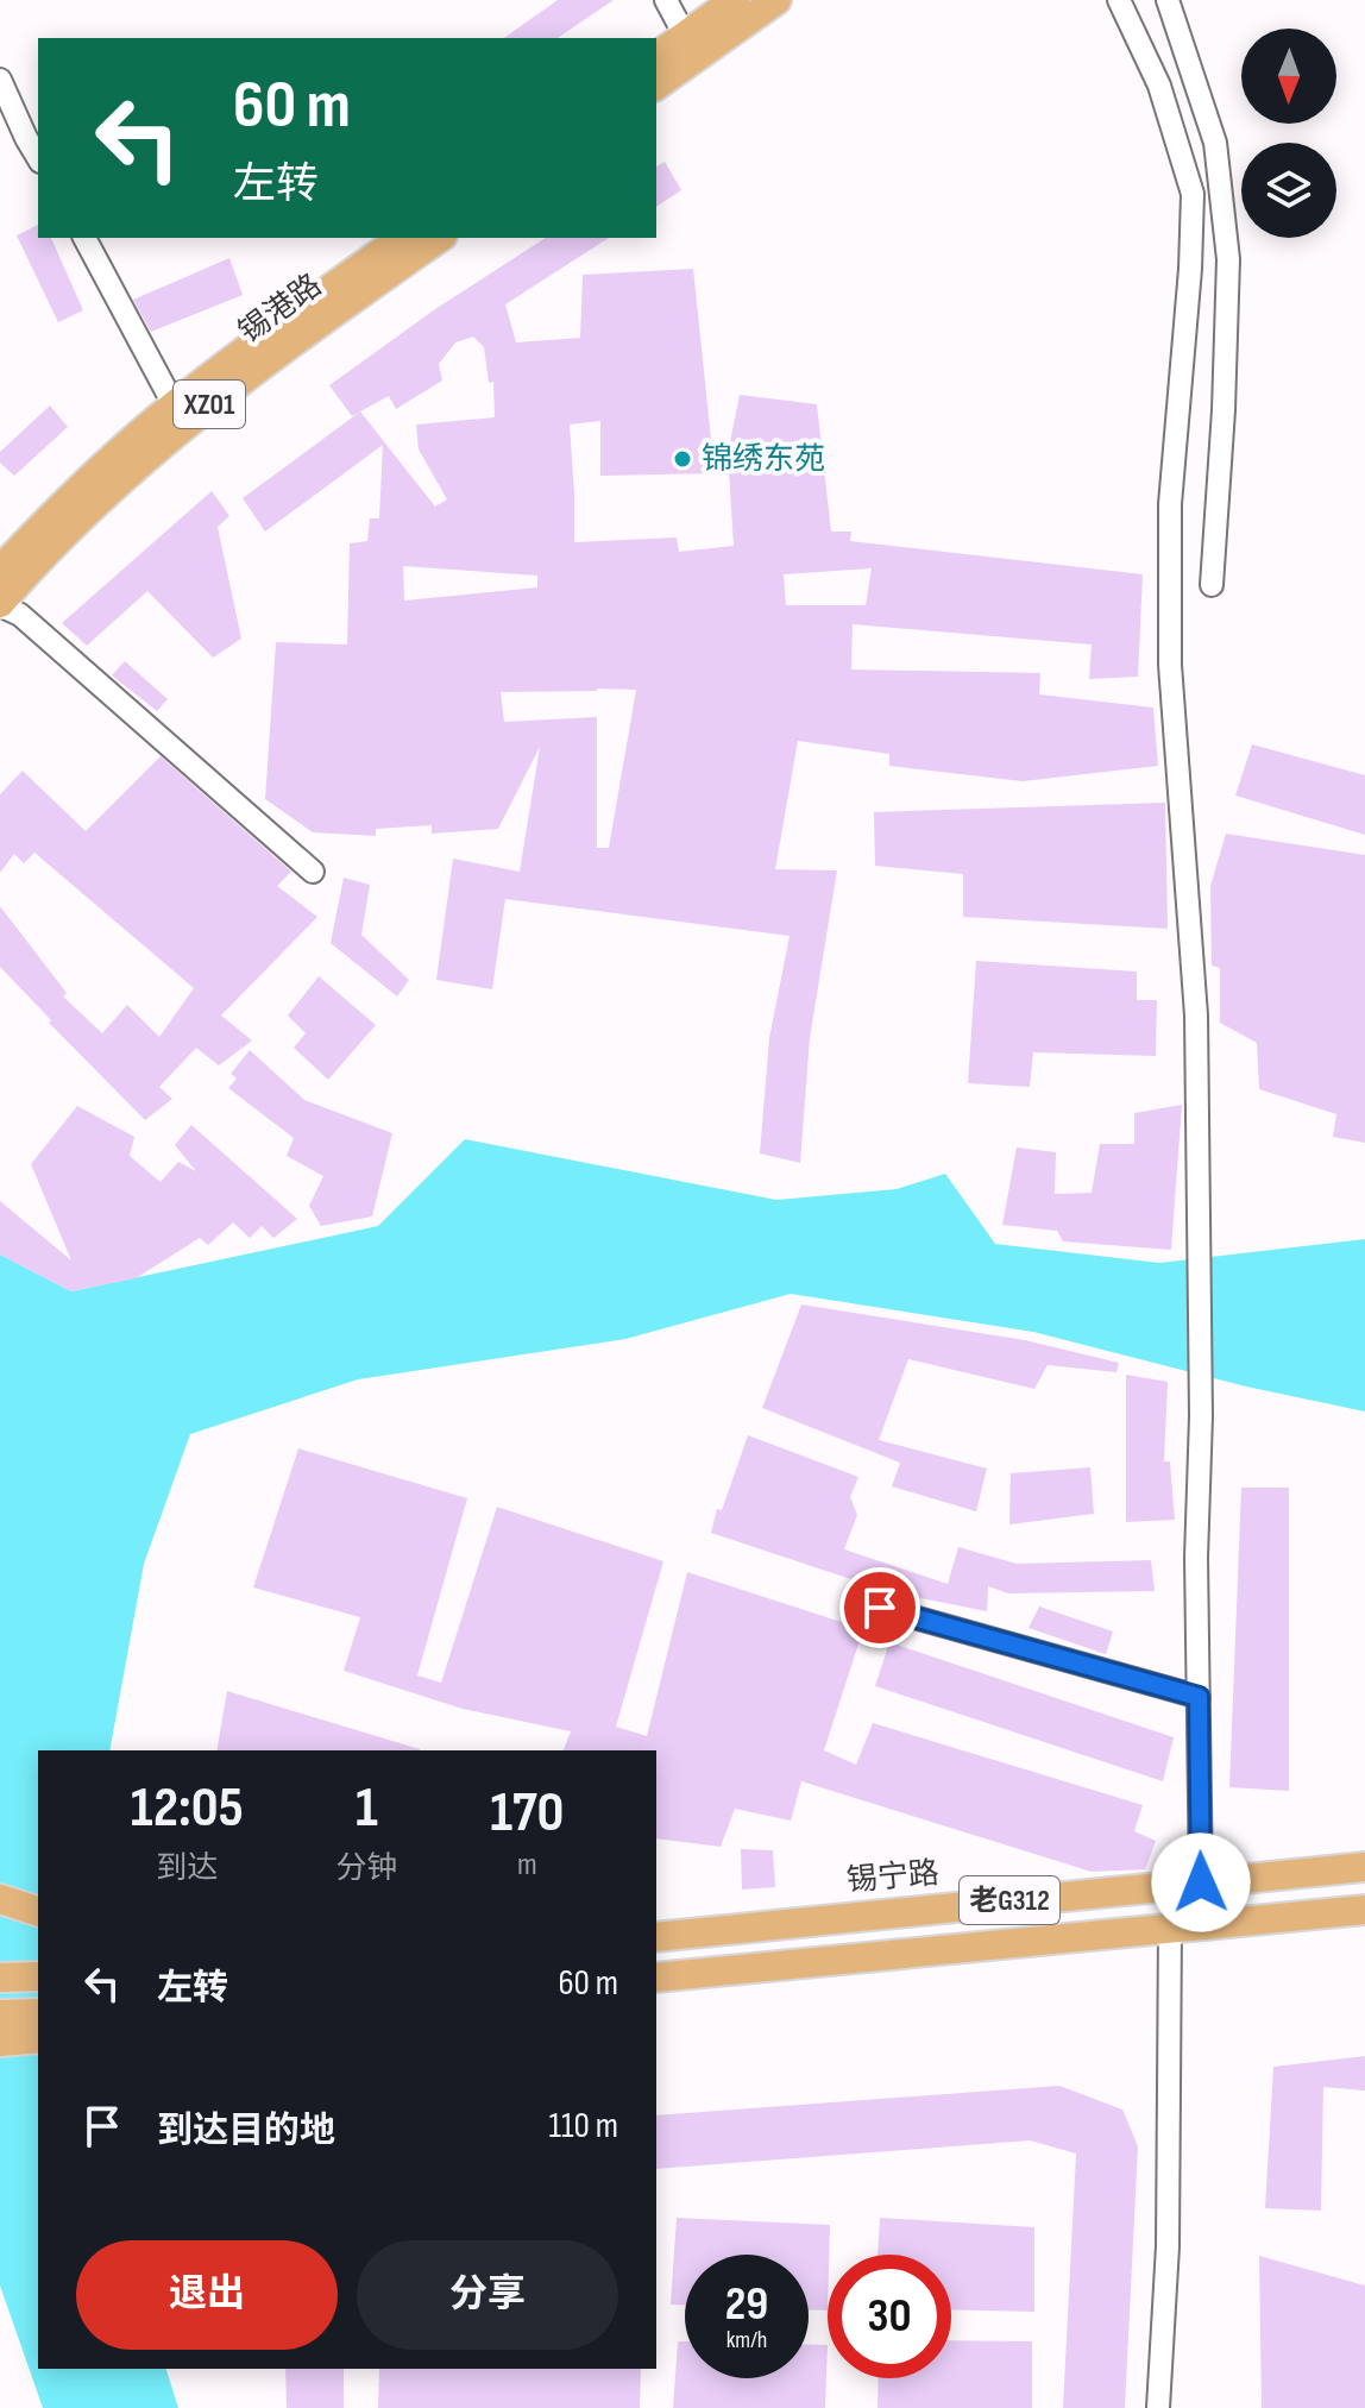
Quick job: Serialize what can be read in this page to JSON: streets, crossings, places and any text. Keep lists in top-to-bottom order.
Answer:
{
  "streets": {
    "main road": [
      "锡港路",
      "XZ01",
      "锡宁路",
      "老G312"
    ]
  },
  "places": ["锦绣东苑"],
  "north": "bottom",
  "page": {
    "turn": ["60 m", "左转"],
    "eta": [
      "12:05",
      "到达",
      "1",
      "分钟",
      "170",
      "m"
    ],
    "list": [
      {
        "name": "左转",
        "value": "60 m"
      },
      {
        "name": "到达目的地",
        "value": "110 m"
      }
    ],
    "buttons": ["退出", "分享"],
    "speed": "29 km/h",
    "limit": "30"
  }
}
